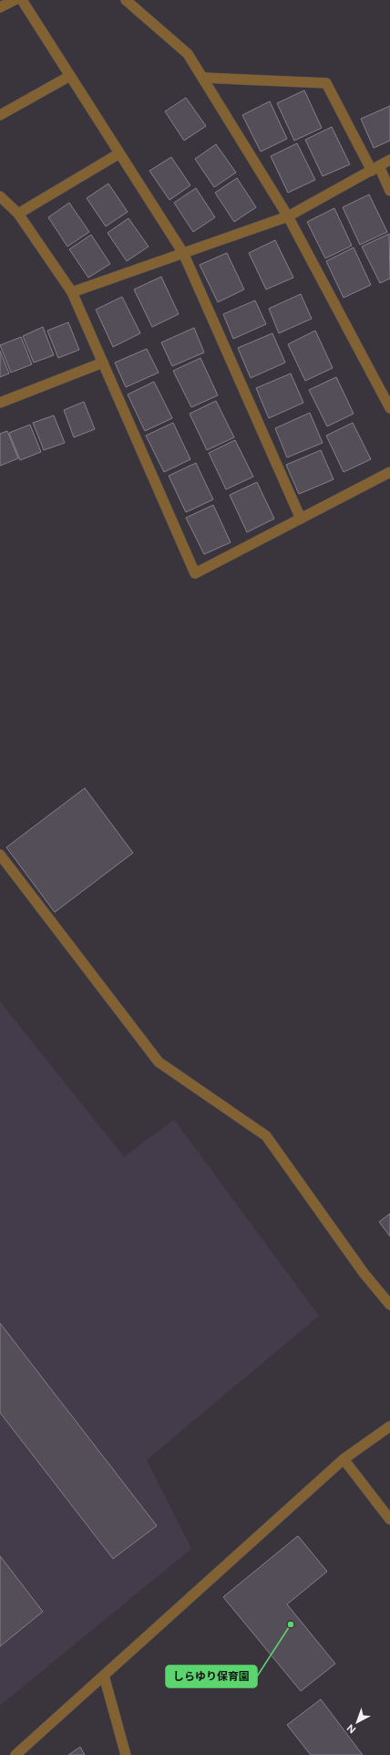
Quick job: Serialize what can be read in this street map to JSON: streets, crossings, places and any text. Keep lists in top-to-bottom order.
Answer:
{
  "places": ["しらゆり保育園"],
  "north": "bottom left"
}
